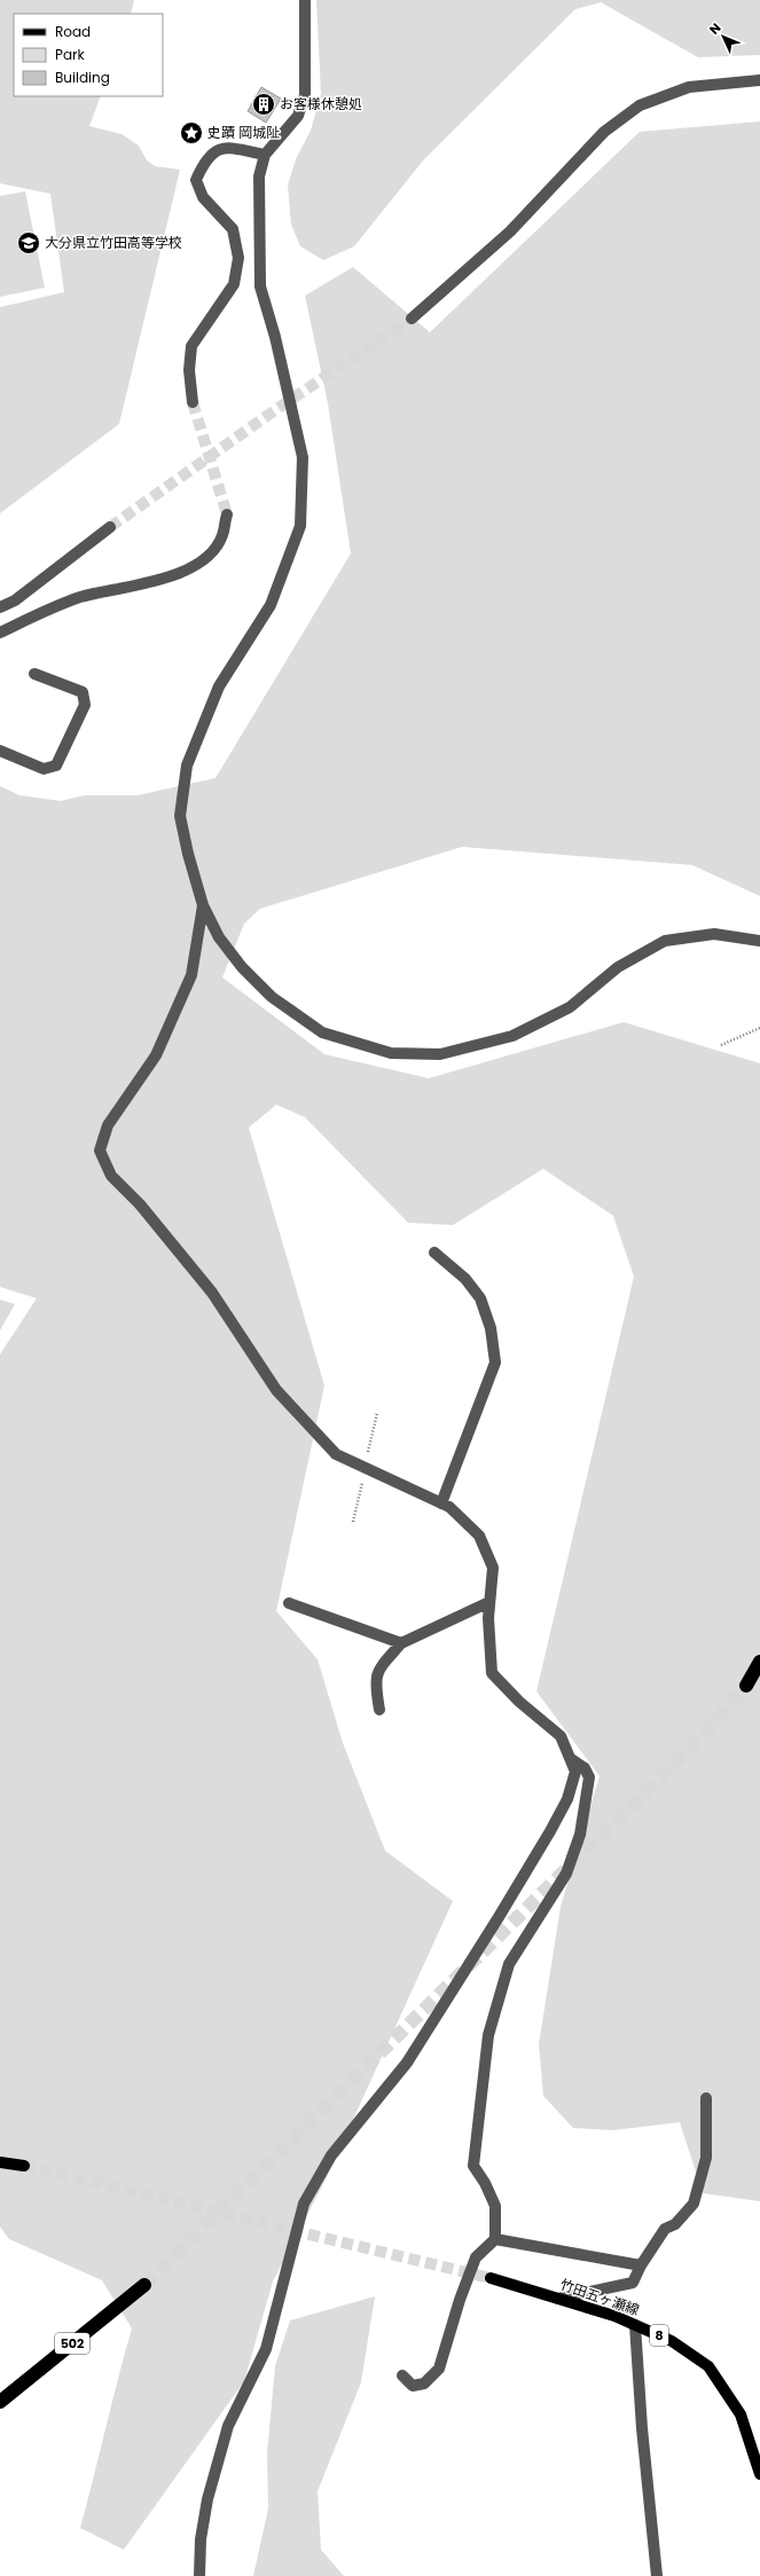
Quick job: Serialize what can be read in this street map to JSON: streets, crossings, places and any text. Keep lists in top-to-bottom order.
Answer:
{
  "streets": {
    "highway": ["502"],
    "main road": ["竹田五ヶ瀬線", "8"]
  },
  "places": {
    "building": ["お客様休憩処"],
    "place": ["史蹟 岡城阯"],
    "school or university": ["大分県立竹田高等学校"]
  },
  "legend": ["Road", "Park", "Building"],
  "north": "top left"
}
